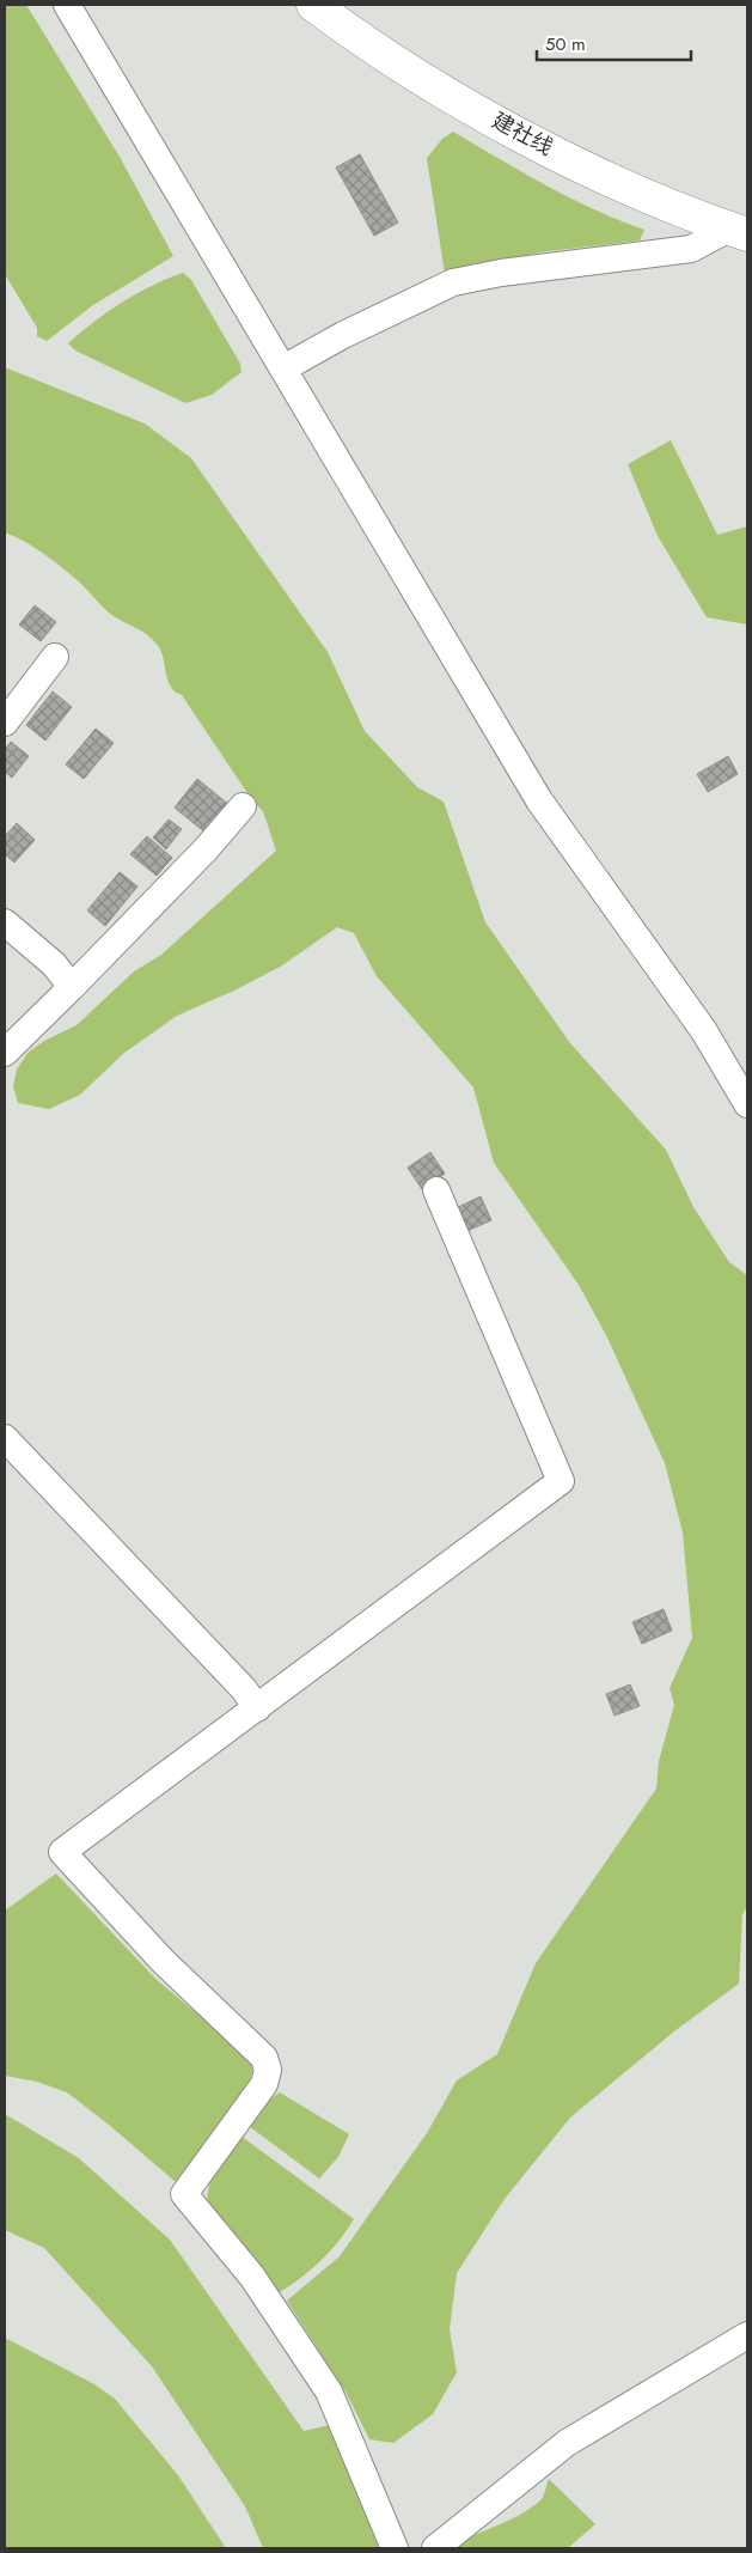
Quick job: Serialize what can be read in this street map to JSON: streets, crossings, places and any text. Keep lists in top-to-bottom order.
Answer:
{
  "streets": {
    "main road": ["建社线"]
  },
  "scale_bar": "50 m"
}
